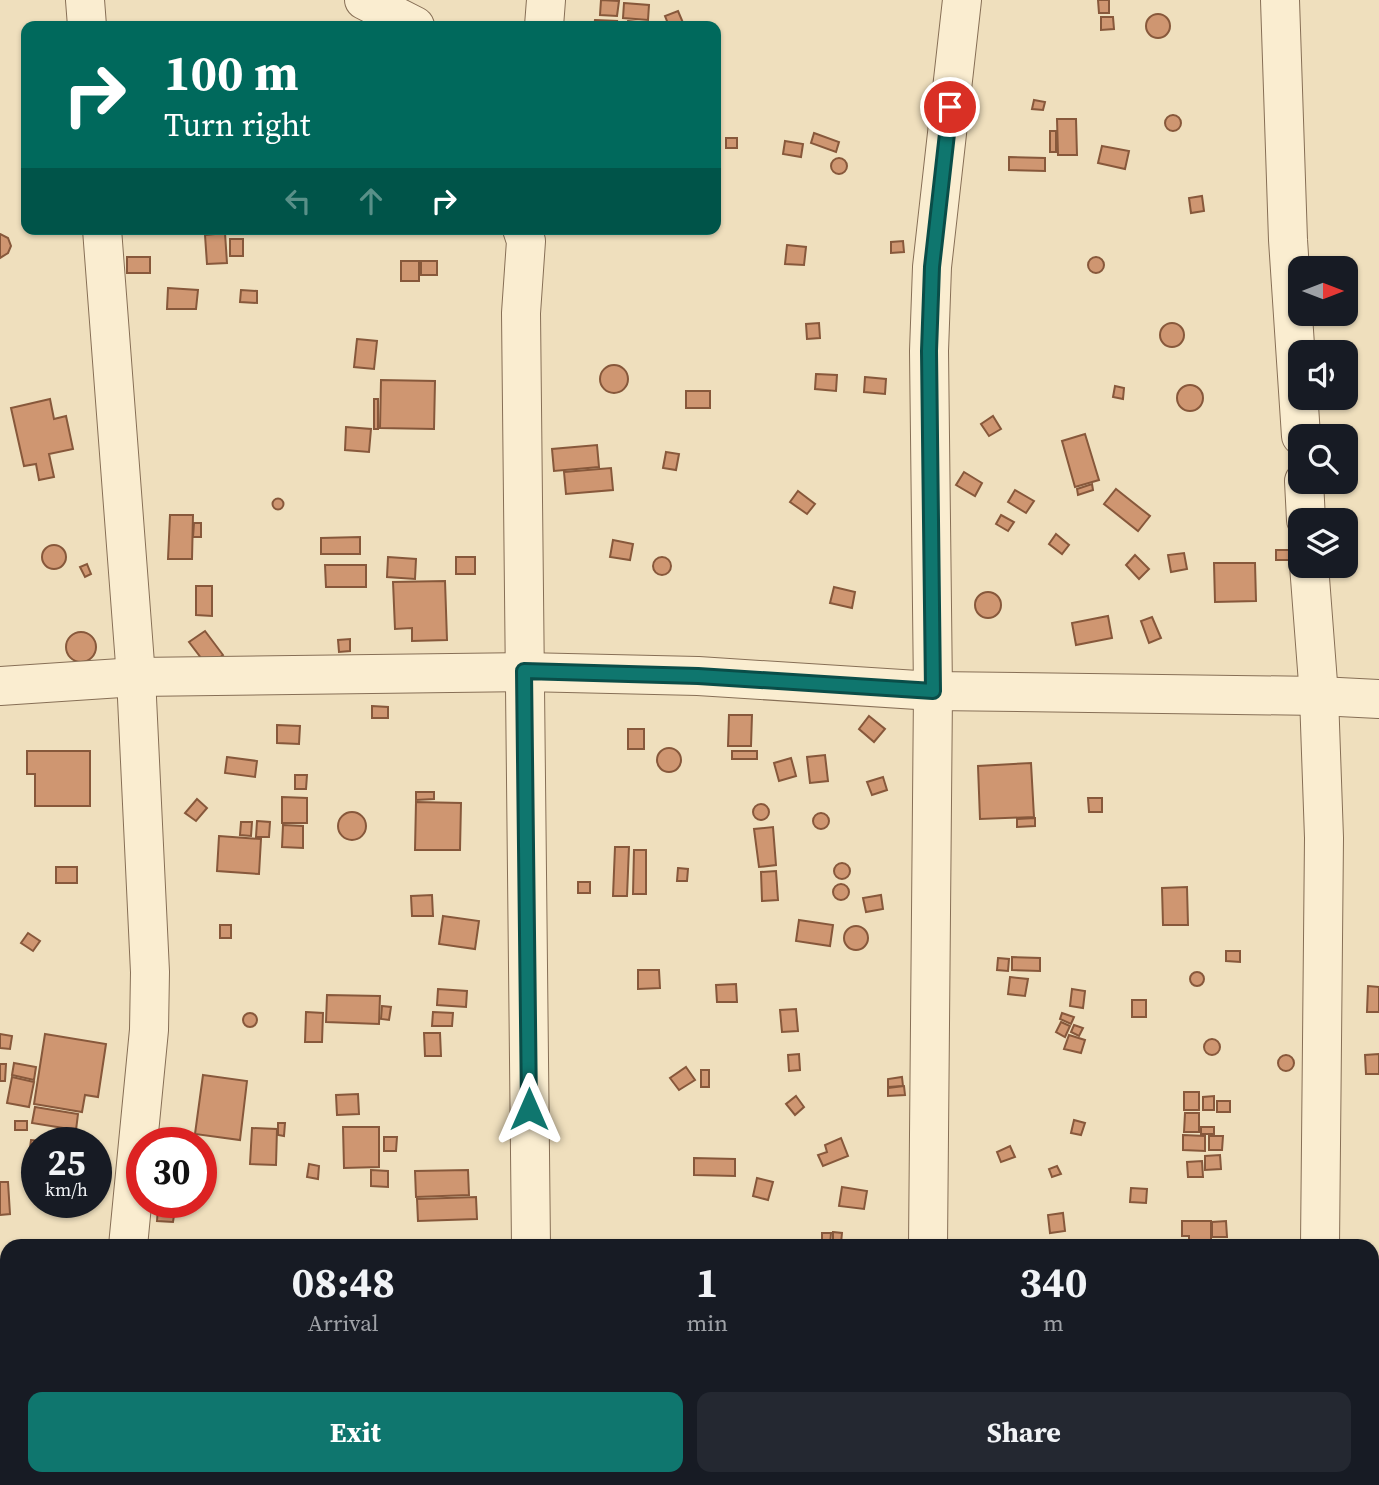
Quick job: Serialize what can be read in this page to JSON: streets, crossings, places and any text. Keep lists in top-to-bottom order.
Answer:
{
  "north": "right",
  "page": {
    "turn": ["100 m", "Turn right"],
    "speed": "25 km/h",
    "limit": "30",
    "eta": [
      "08:48",
      "Arrival",
      "1",
      "min",
      "340",
      "m"
    ],
    "buttons": ["Exit", "Share"]
  }
}
